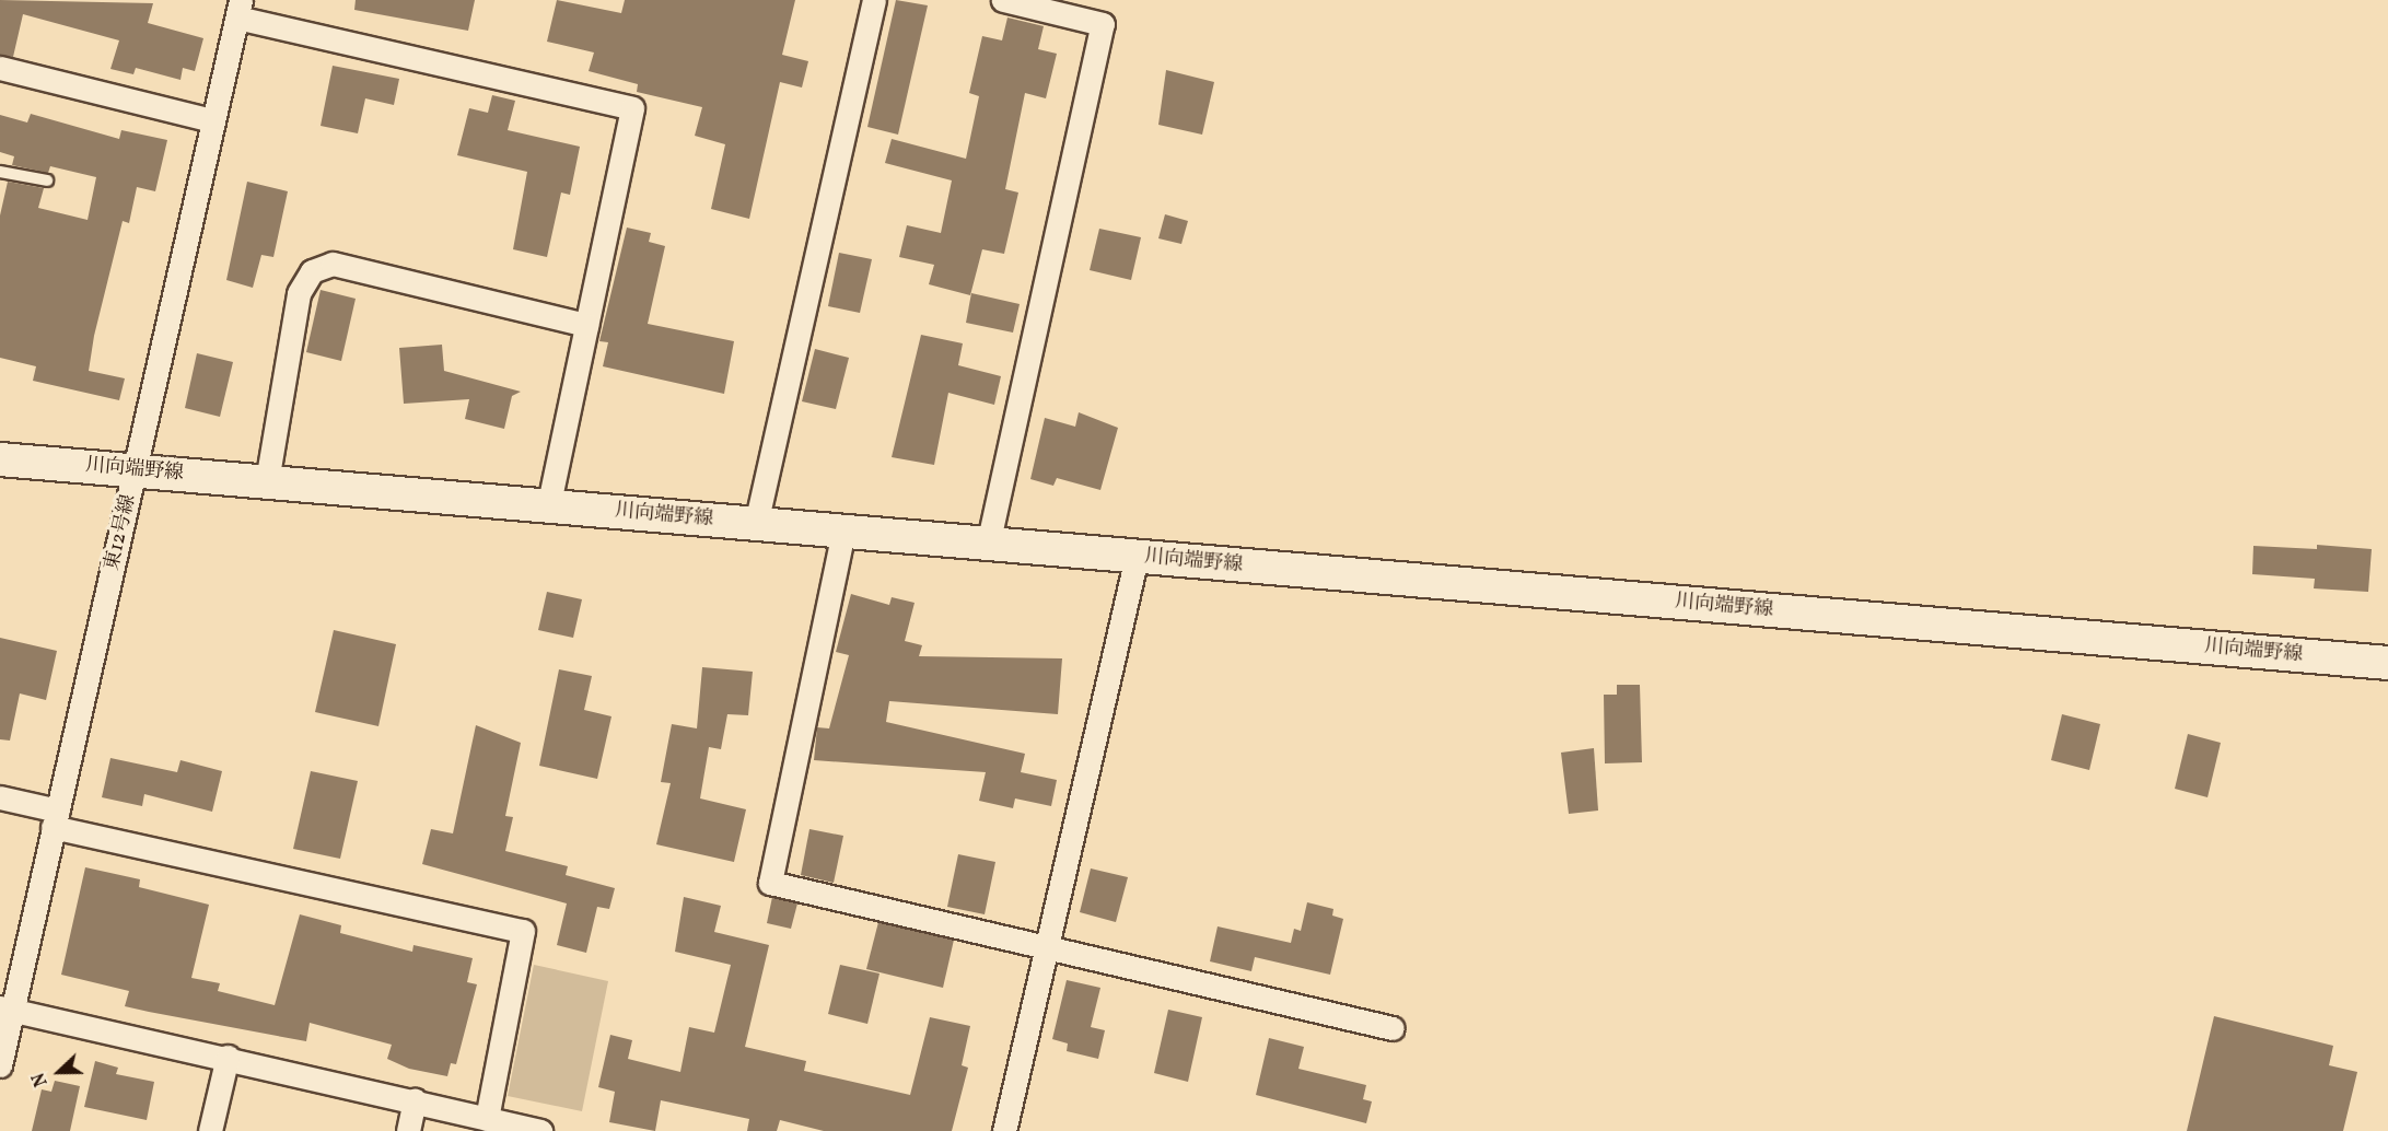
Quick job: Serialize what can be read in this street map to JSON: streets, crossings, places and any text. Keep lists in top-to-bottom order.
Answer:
{
  "streets": {
    "main road": ["川向端野線"],
    "street": ["東12号線"]
  },
  "crossings": [
    ["川向端野線", "東12号線"]
  ],
  "north": "left"
}
